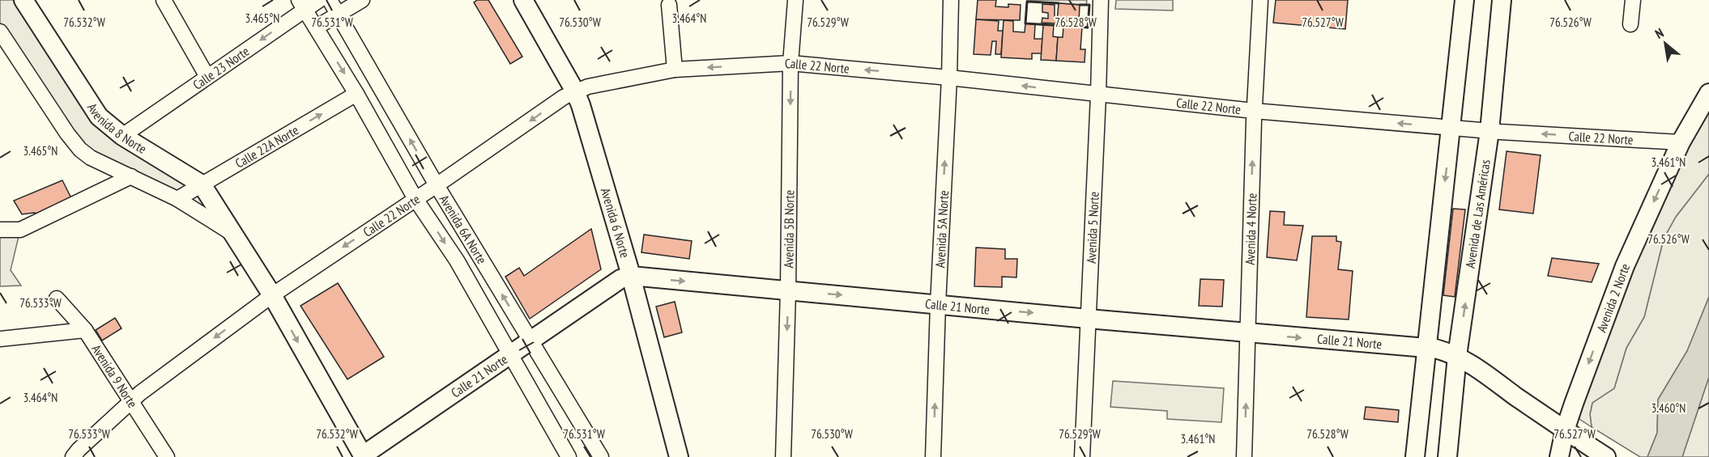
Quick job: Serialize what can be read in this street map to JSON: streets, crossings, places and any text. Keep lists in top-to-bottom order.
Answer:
{
  "streets": {
    "main road": [
      "Avenida 8 Norte",
      "Avenida de Las Américas",
      "Avenida 6 Norte",
      "Avenida 2 Norte",
      "Calle 21 Norte"
    ],
    "street": [
      "Calle 22 Norte",
      "Calle 23 Norte",
      "Calle 22A Norte",
      "Avenida 5B Norte",
      "Avenida 5A Norte",
      "Avenida 5 Norte",
      "Avenida 4 Norte",
      "Avenida 6A Norte",
      "Avenida 9 Norte"
    ]
  },
  "crossings": [
    ["Calle 22 Norte", "Avenida 8 Norte"],
    ["Calle 22 Norte", "Avenida de Las Américas"],
    ["Calle 22 Norte", "Avenida 6 Norte"],
    ["Calle 22 Norte", "Avenida 5B Norte"],
    ["Calle 22 Norte", "Avenida 5A Norte"],
    ["Calle 22 Norte", "Avenida 5 Norte"],
    ["Calle 22 Norte", "Avenida 4 Norte"],
    ["Calle 22 Norte", "Avenida 6A Norte"],
    ["Calle 22 Norte", "Avenida 2 Norte"],
    ["Calle 22 Norte", "Avenida 9 Norte"],
    ["Calle 23 Norte", "Avenida 8 Norte"],
    ["Calle 23 Norte", "Avenida 6A Norte"],
    ["Avenida 8 Norte", "Calle 22A Norte"],
    ["Avenida 8 Norte", "Calle 21 Norte"],
    ["Calle 22A Norte", "Avenida 6A Norte"],
    ["Avenida de Las Américas", "Calle 21 Norte"],
    ["Avenida 6 Norte", "Calle 21 Norte"],
    ["Avenida 5B Norte", "Calle 21 Norte"],
    ["Avenida 5A Norte", "Calle 21 Norte"],
    ["Avenida 5 Norte", "Calle 21 Norte"],
    ["Avenida 4 Norte", "Calle 21 Norte"],
    ["Avenida 6A Norte", "Calle 21 Norte"],
    ["Avenida 2 Norte", "Calle 21 Norte"]
  ],
  "one_way": [
    "Calle 22 Norte",
    "Calle 23 Norte",
    "Calle 22A Norte",
    "Avenida 5B Norte",
    "Avenida 5A Norte",
    "Avenida 4 Norte",
    "Avenida 2 Norte",
    "Calle 21 Norte"
  ],
  "north": "top left",
  "coordinates": [
    "3.465°N",
    "3.464°N",
    "76.532°W",
    "76.531°W",
    "76.530°W",
    "76.529°W",
    "76.528°W",
    "76.526°W",
    "76.527°W",
    "3.461°N",
    "76.533°W",
    "3.460°N"
  ]
}
